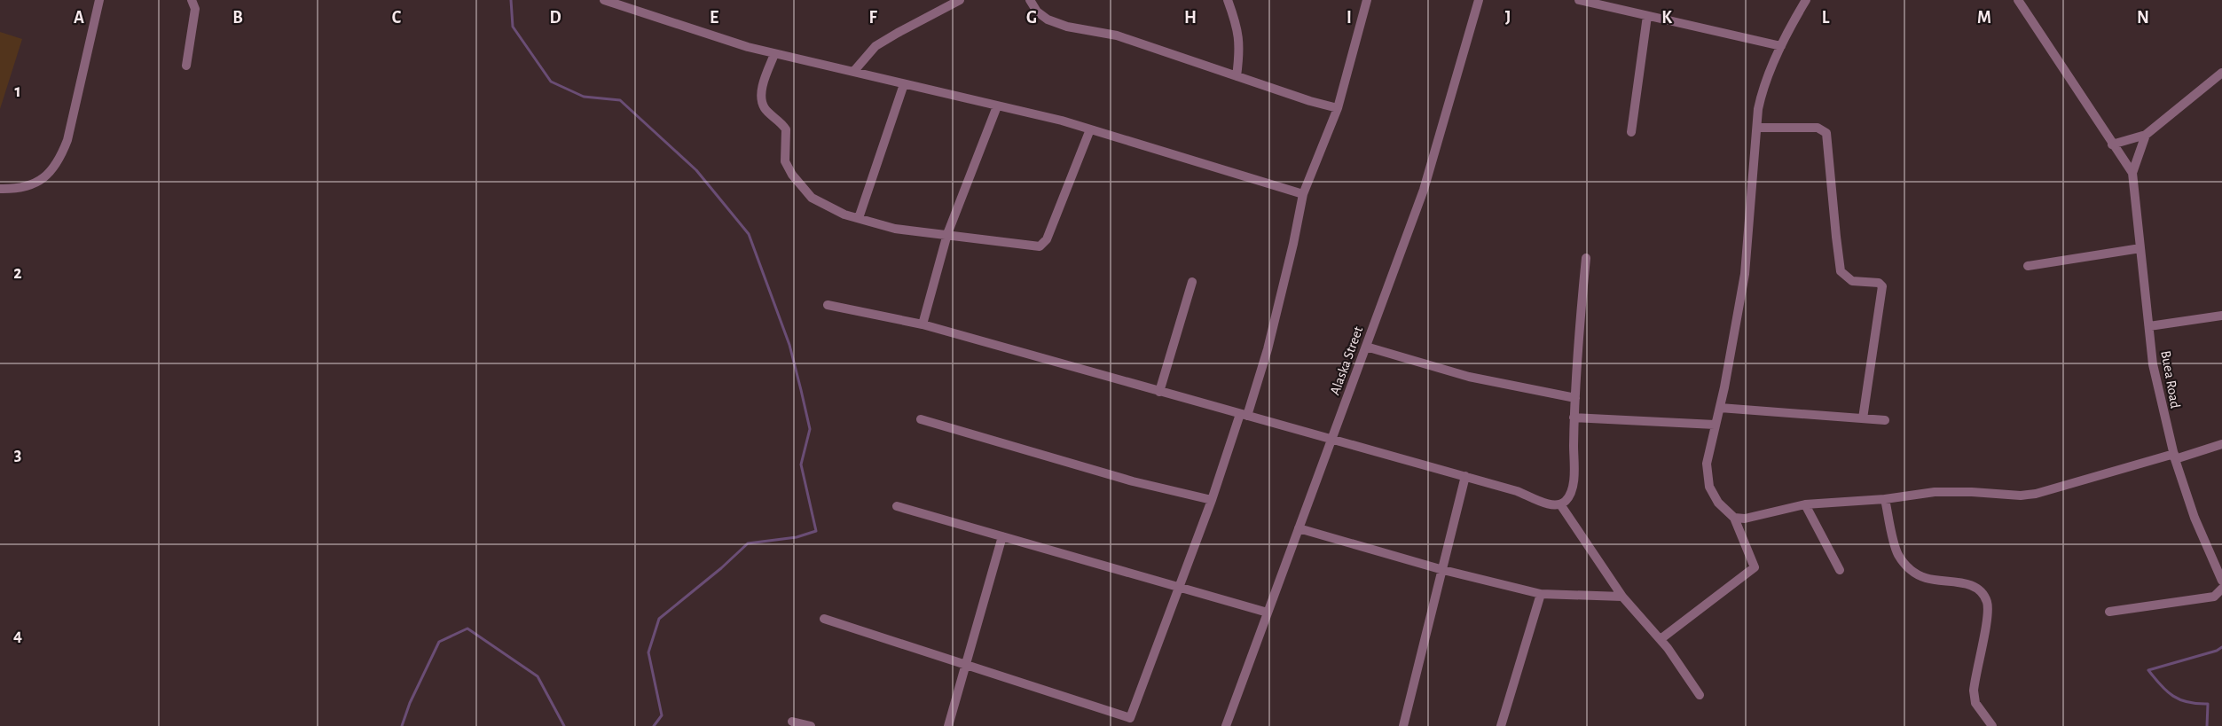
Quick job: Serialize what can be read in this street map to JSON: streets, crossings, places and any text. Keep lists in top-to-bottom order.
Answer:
{
  "streets": {
    "street": ["Alaska Street", "Buea Road"]
  },
  "grid": {
    "columns": [
      "A",
      "B",
      "C",
      "D",
      "E",
      "F",
      "G",
      "H",
      "I",
      "J",
      "K",
      "L",
      "M",
      "N"
    ],
    "rows": [
      "1",
      "2",
      "3",
      "4"
    ]
  }
}
